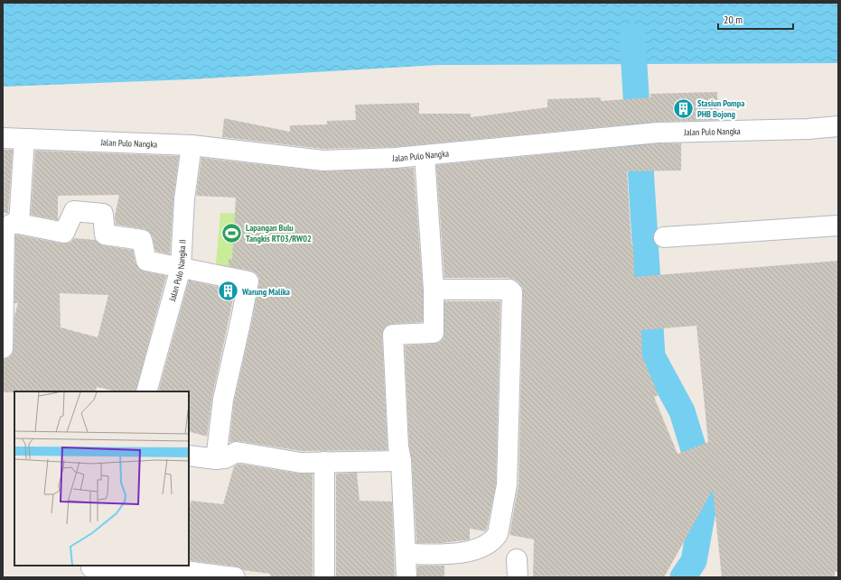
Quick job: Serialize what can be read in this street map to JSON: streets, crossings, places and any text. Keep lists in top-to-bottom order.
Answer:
{
  "streets": {
    "street": ["Jalan Pulo Nangka", "Jalan Pulo Nangka II"]
  },
  "crossings": [
    ["Jalan Pulo Nangka", "Jalan Pulo Nangka II"]
  ],
  "places": {
    "building": ["Stasiun Pompa PHB Bojong", "Warung Malika"],
    "sports": ["Lapangan Bulu Tangkis RT03/RW02"]
  },
  "scale_bar": "20 m"
}
